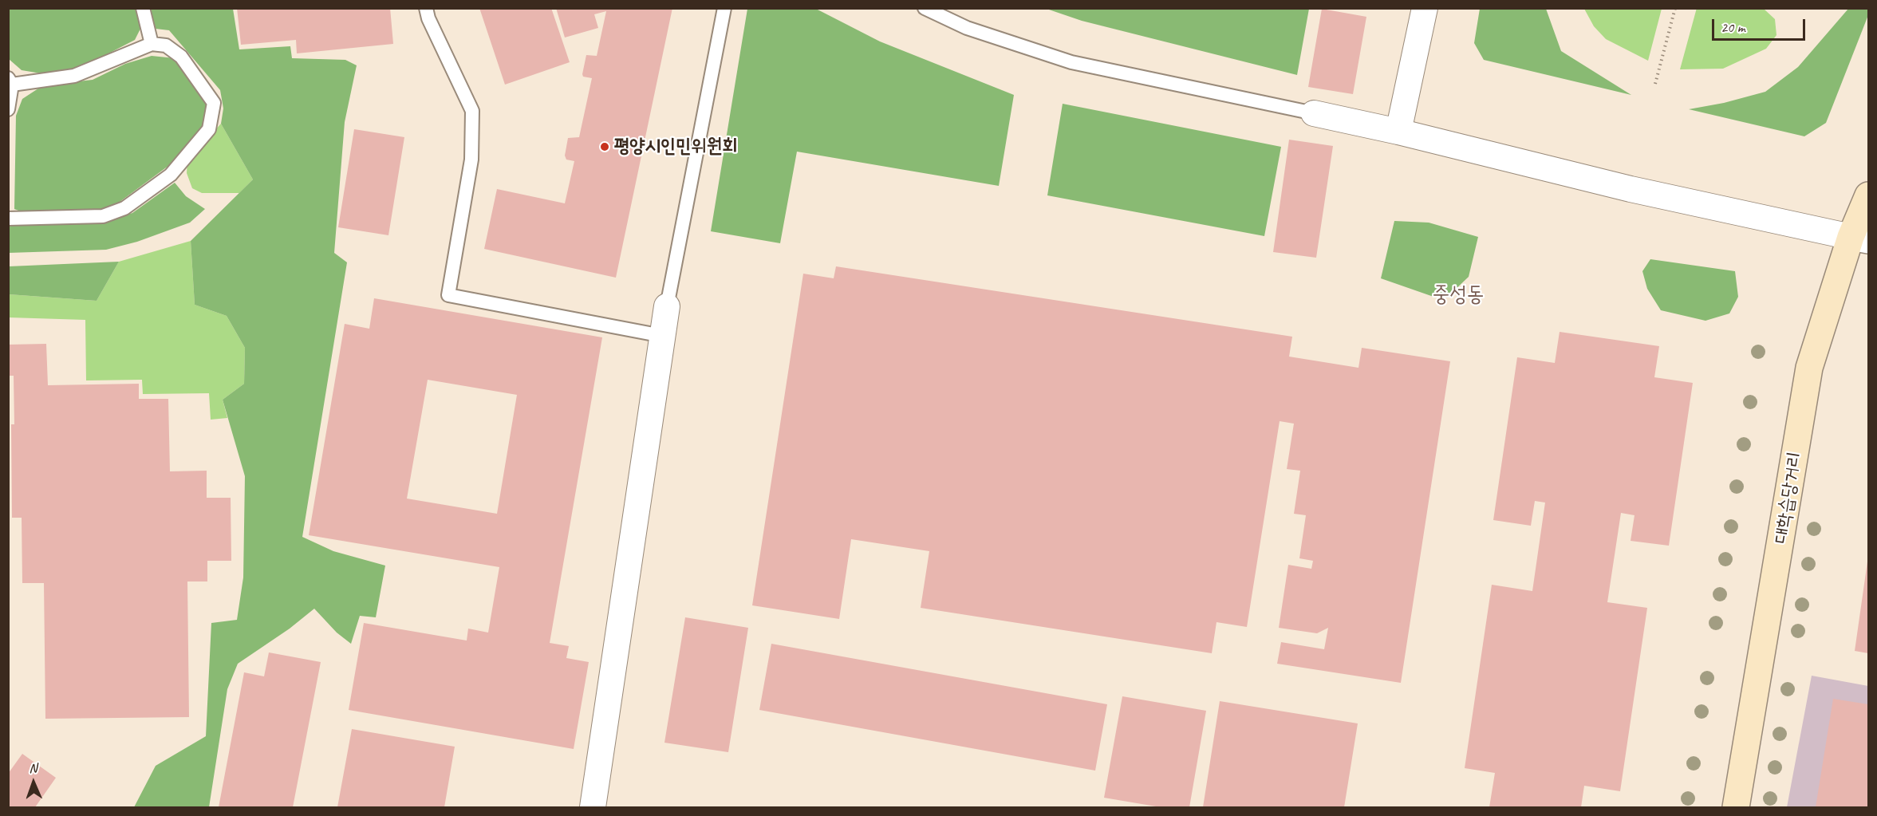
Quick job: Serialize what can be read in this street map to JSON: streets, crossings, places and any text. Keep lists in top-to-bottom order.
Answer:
{
  "streets": {
    "main road": ["대학습당거리"]
  },
  "districts": ["중성동"],
  "places": ["평양시인민위원회"],
  "scale_bar": "20 m",
  "north": "top"
}
